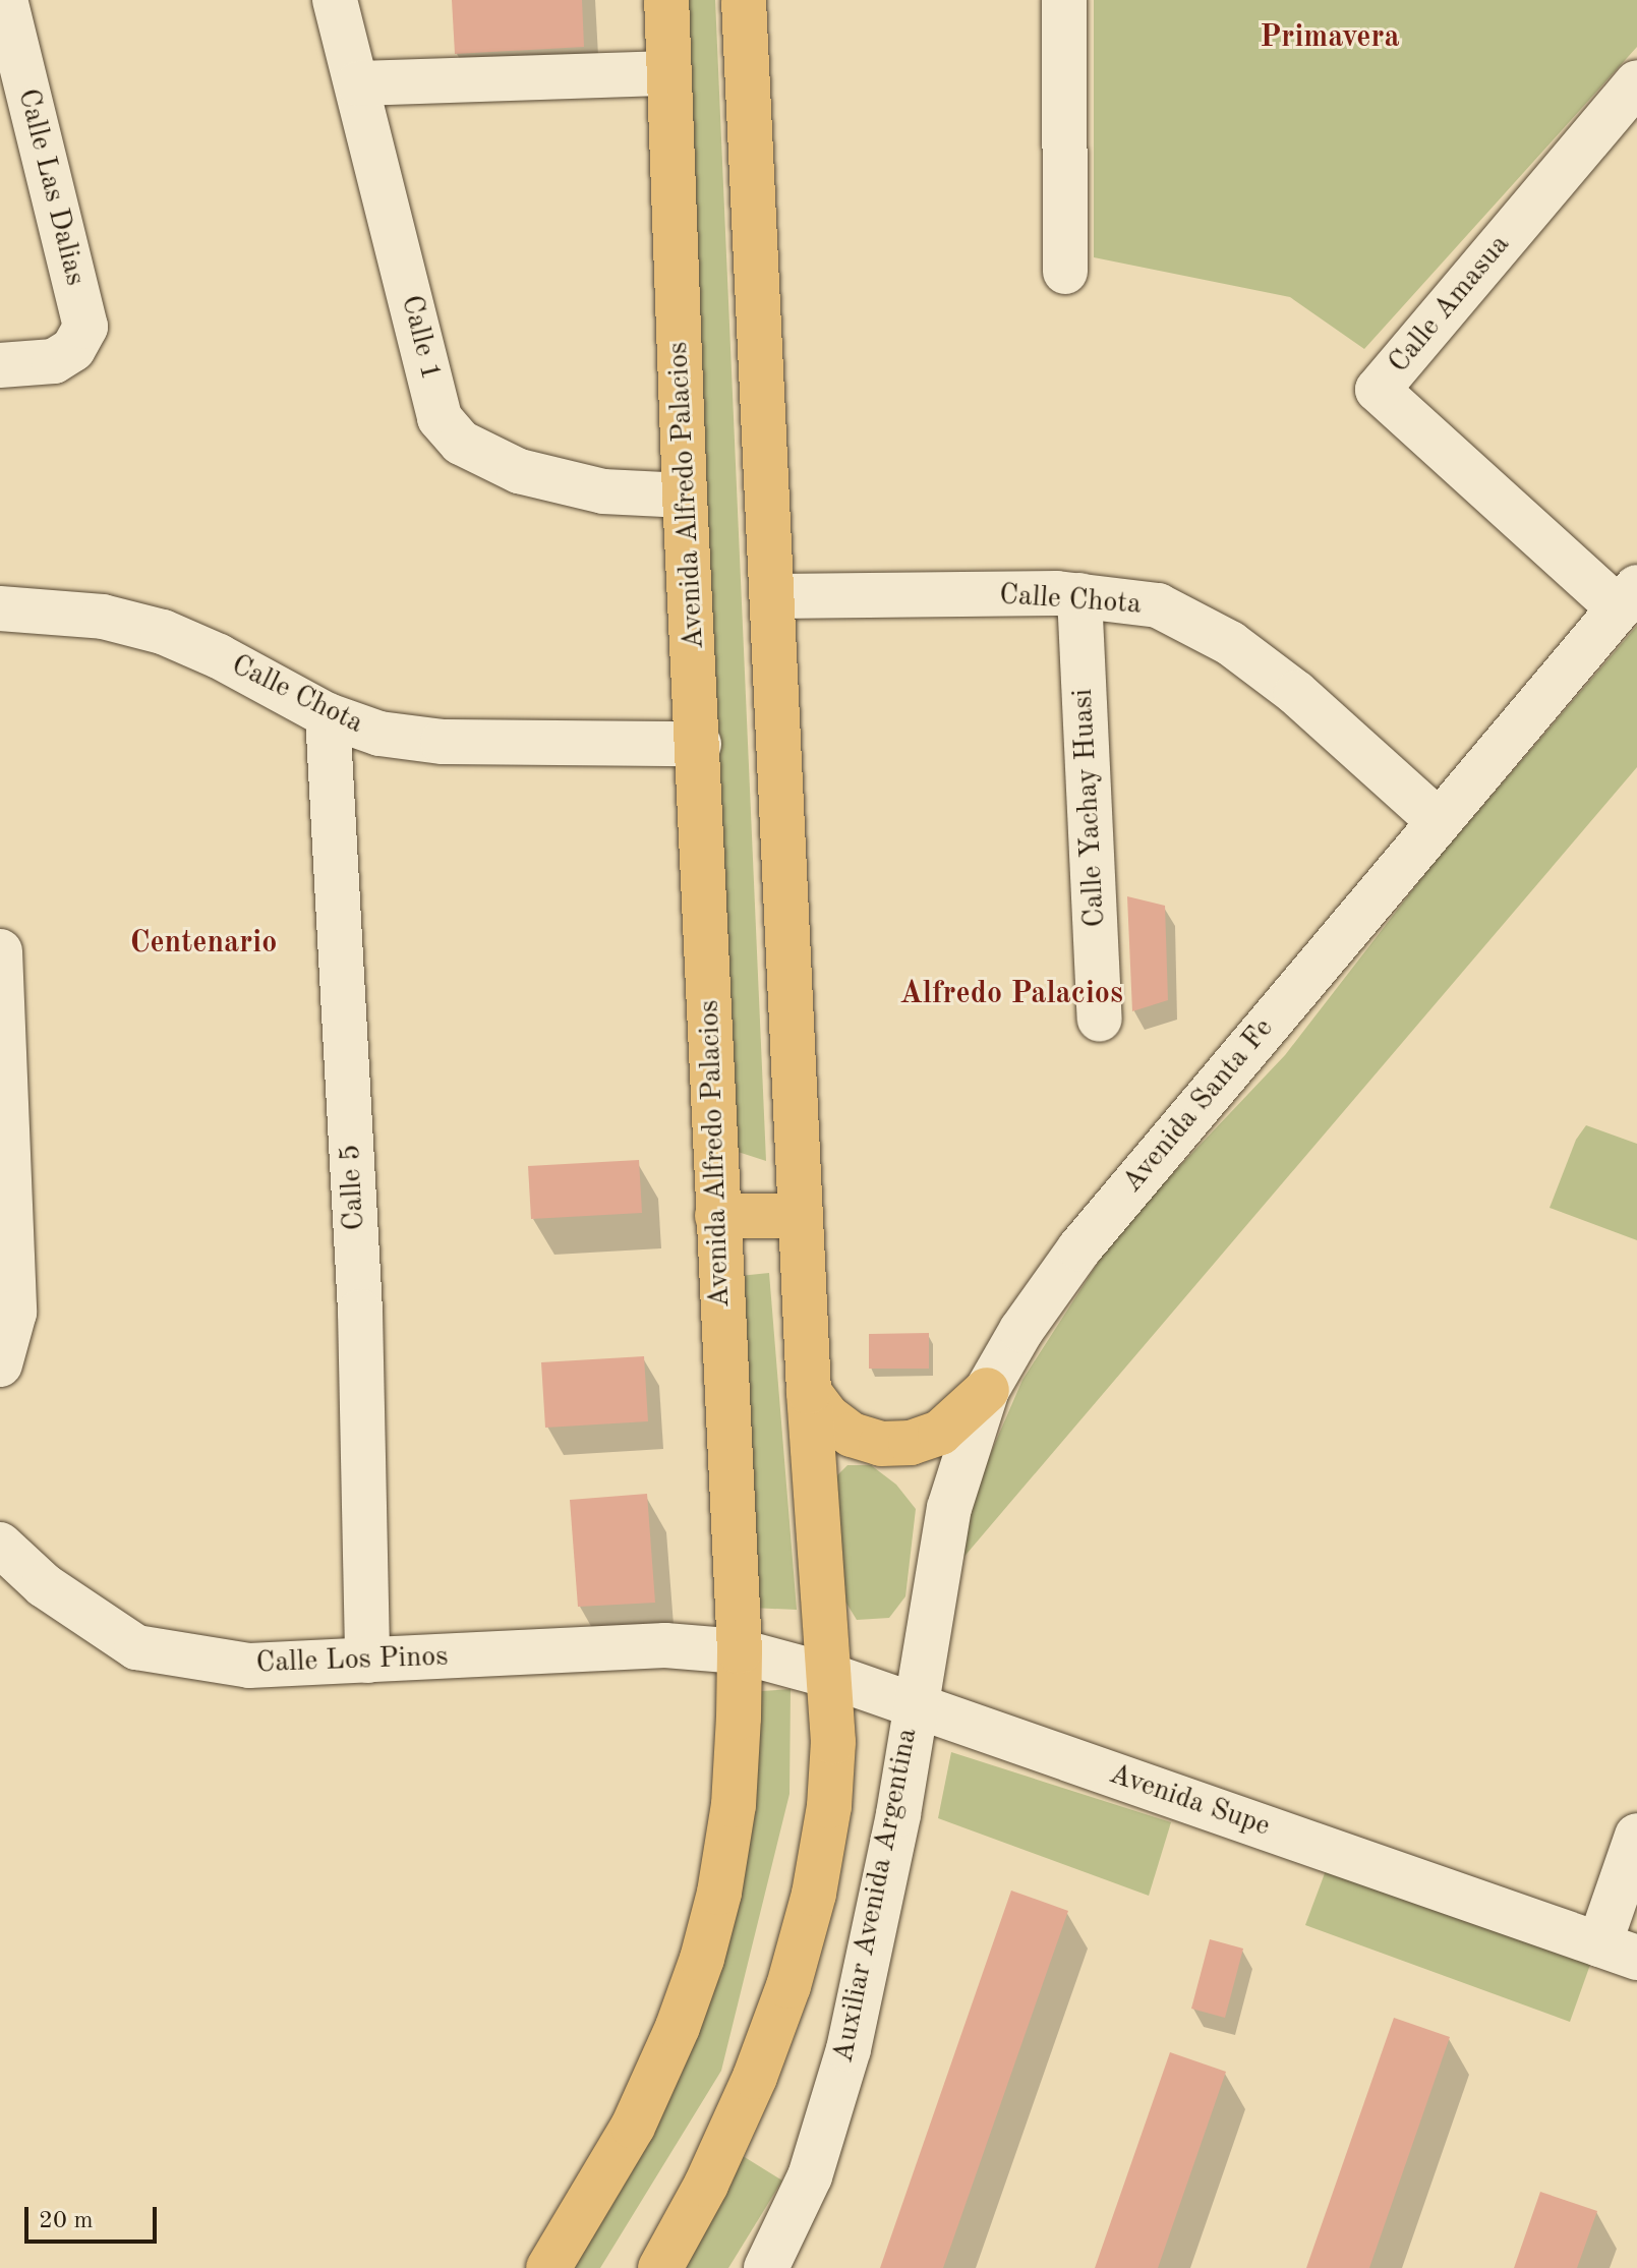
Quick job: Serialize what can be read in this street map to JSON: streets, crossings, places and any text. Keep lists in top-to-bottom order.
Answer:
{
  "streets": {
    "main road": ["Avenida Alfredo Palacios"],
    "street": [
      "Calle Las Dalias",
      "Calle Amasua",
      "Calle 1",
      "Calle Chota",
      "Calle Yachay Huasi",
      "Avenida Santa Fe",
      "Calle 5",
      "Calle Los Pinos",
      "Avenida Supe",
      "Auxiliar Avenida Argentina"
    ]
  },
  "crossings": [
    ["Calle Amasua", "Avenida Santa Fe"],
    ["Calle 1", "Avenida Alfredo Palacios"],
    ["Avenida Alfredo Palacios", "Calle Chota"],
    ["Avenida Alfredo Palacios", "Calle Los Pinos"],
    ["Avenida Alfredo Palacios", "Avenida Supe"],
    ["Calle Chota", "Calle Yachay Huasi"],
    ["Calle Chota", "Avenida Santa Fe"],
    ["Calle Chota", "Calle 5"],
    ["Avenida Santa Fe", "Avenida Supe"],
    ["Avenida Santa Fe", "Auxiliar Avenida Argentina"],
    ["Calle 5", "Calle Los Pinos"],
    ["Calle Los Pinos", "Avenida Supe"],
    ["Avenida Supe", "Auxiliar Avenida Argentina"]
  ],
  "districts": ["Primavera", "Centenario", "Alfredo Palacios"],
  "scale_bar": "20 m"
}
